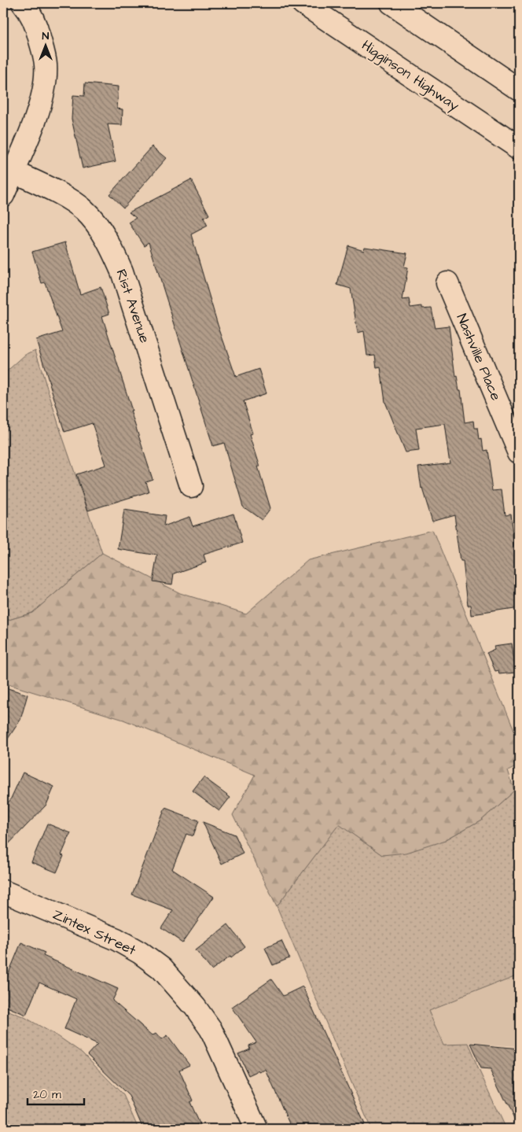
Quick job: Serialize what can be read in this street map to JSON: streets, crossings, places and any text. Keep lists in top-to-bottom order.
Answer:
{
  "streets": {
    "main road": [
      "Higginson Highway",
      "Rist Avenue",
      "Nashville Place",
      "Zintex Street"
    ]
  },
  "scale_bar": "20 m",
  "north": "top"
}
